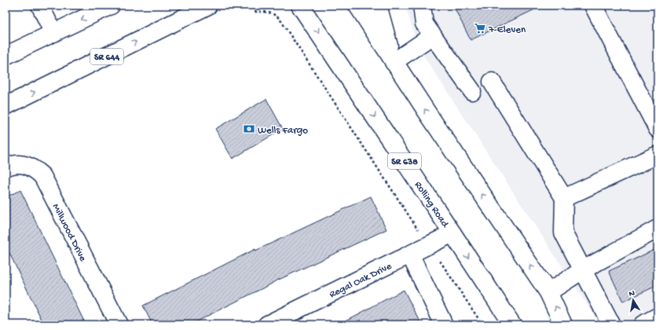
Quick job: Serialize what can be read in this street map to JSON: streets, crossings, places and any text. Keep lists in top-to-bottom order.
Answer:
{
  "streets": {
    "main road": [
      "SR 644",
      "SR 638",
      "Rolling Road",
      "Millwood Drive",
      "Regal Oak Drive"
    ]
  },
  "crossings": [
    ["Rolling Road", "Regal Oak Drive"]
  ],
  "places": {
    "supermarket": ["7-Eleven"],
    "bank": ["Wells Fargo"]
  },
  "north": "top"
}
